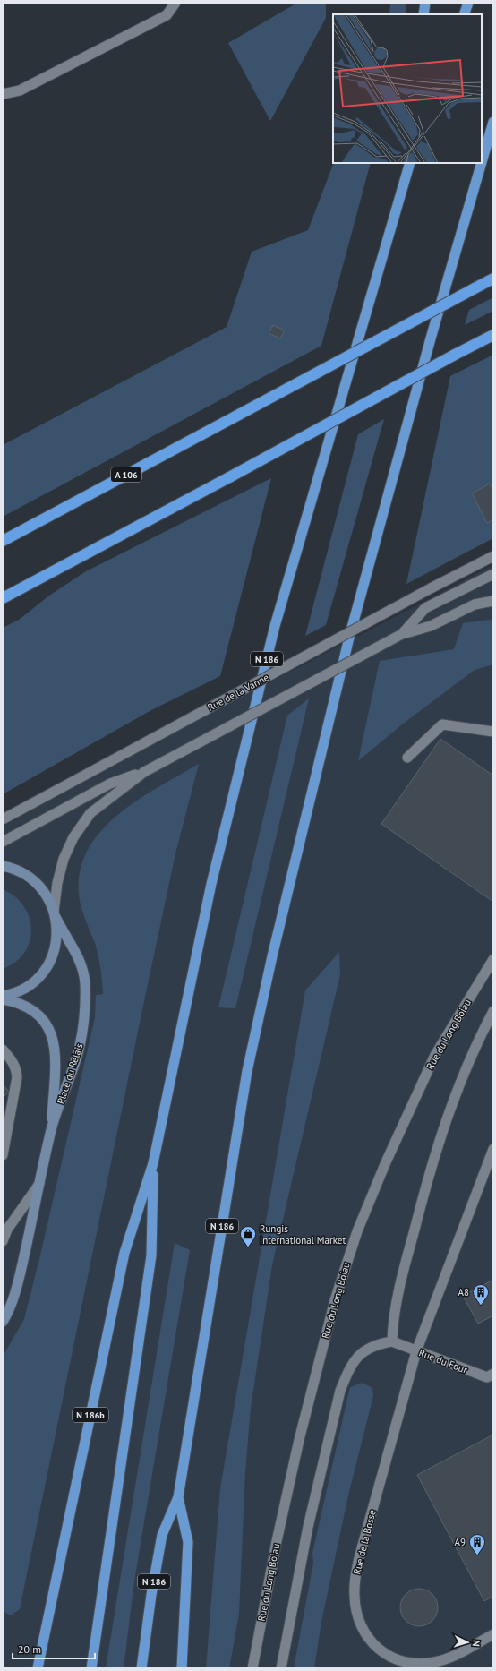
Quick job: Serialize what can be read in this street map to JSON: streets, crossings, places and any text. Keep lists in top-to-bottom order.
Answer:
{
  "streets": {
    "highway": ["A 106", "N 186", "N 186b"],
    "main road": ["Place du Relais"],
    "street": [
      "Rue de la Vanne",
      "Rue du Long Boiau",
      "Rue du Four",
      "Rue de la Bosse"
    ]
  },
  "crossings": [
    ["N 186", "N 186b"],
    ["Rue du Four", "Rue de la Bosse"]
  ],
  "places": {
    "shop": ["Rungis International Market"],
    "building": ["A8", "A9"]
  },
  "scale_bar": "20 m",
  "north": "right"
}
